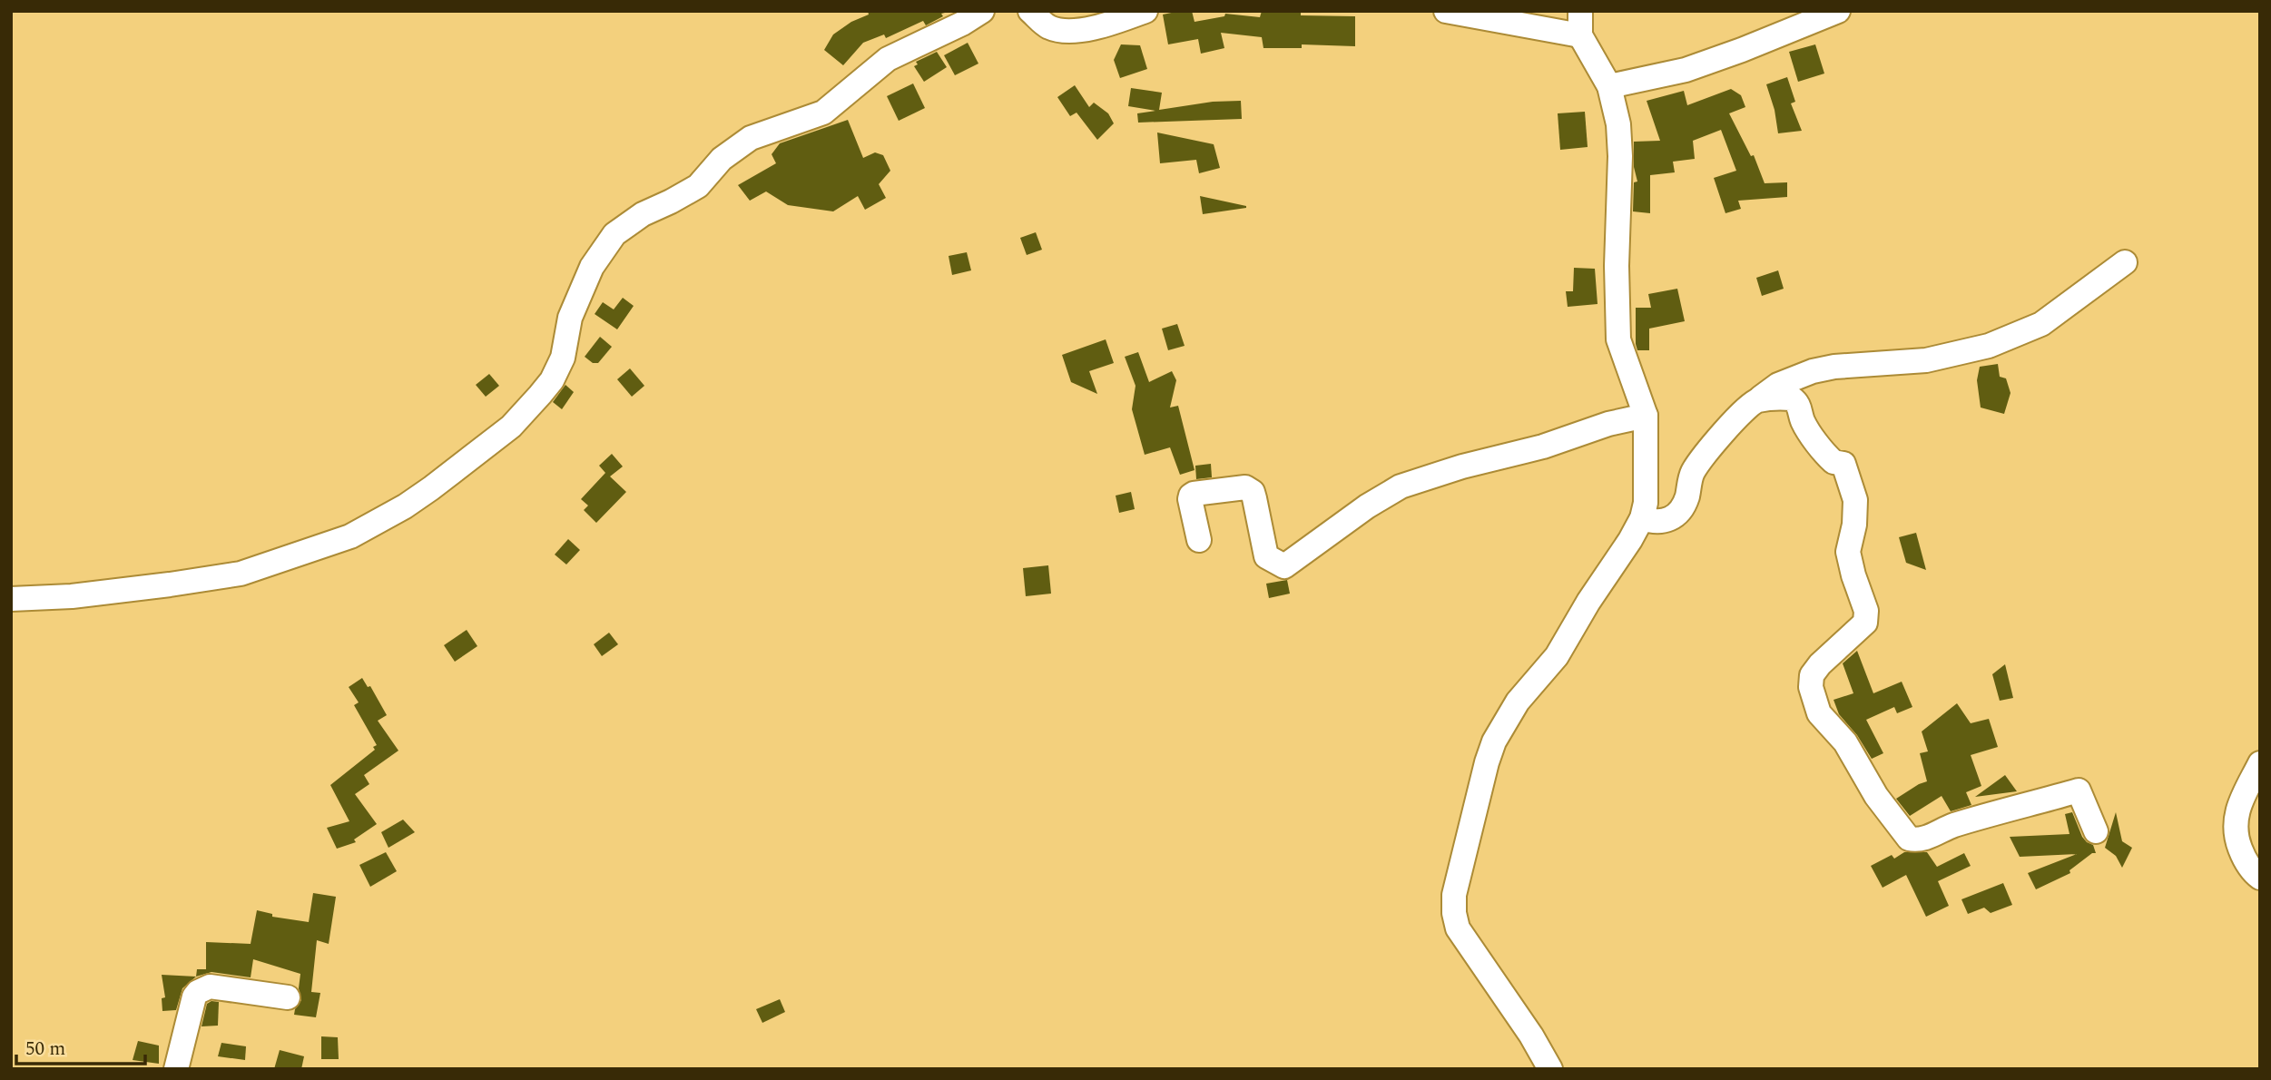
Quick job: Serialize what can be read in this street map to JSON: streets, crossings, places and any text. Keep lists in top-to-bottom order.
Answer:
{
  "scale_bar": "50 m"
}
